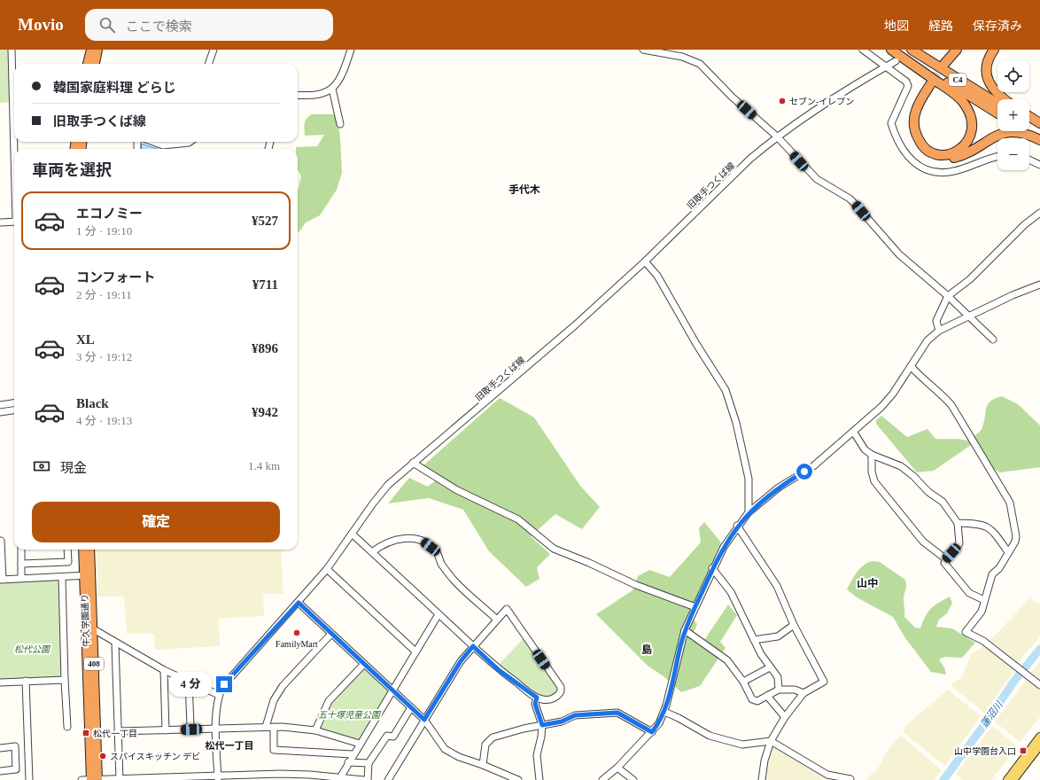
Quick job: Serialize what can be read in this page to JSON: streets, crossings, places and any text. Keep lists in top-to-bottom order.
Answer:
{
  "streets": {
    "highway": ["C4", "牛久学園通り", "408"],
    "street": ["旧取手つくば線"]
  },
  "districts": [
    "手代木",
    "山中",
    "島",
    "松代一丁目"
  ],
  "water": ["蓮沼川"],
  "parks": ["松代公園", "五十塚児童公園"],
  "places": {
    "other": ["セブン-イレブン", "FamilyMart", "スパイスキッチン デビ"],
    "transit": ["松代一丁目", "山中学園台入口"]
  },
  "page": {
    "header": "Movio",
    "search": "ここで検索",
    "nav": ["地図", "経路", "保存済み"],
    "map_buttons": ["+", "−"],
    "banner": ["韓国家庭料理 どらじ", "旧取手つくば線"],
    "heading": "車両を選択",
    "list": [
      {
        "name": "エコノミー",
        "note": "1 分 · 19:10",
        "value": "¥527"
      },
      {
        "name": "コンフォート",
        "note": "2 分 · 19:11",
        "value": "¥711"
      },
      {
        "name": "XL",
        "note": "3 分 · 19:12",
        "value": "¥896"
      },
      {
        "name": "Black",
        "note": "4 分 · 19:13",
        "value": "¥942"
      }
    ],
    "pay": ["現金", "1.4 km"],
    "buttons": "確定",
    "bubble": "4 分"
  }
}
